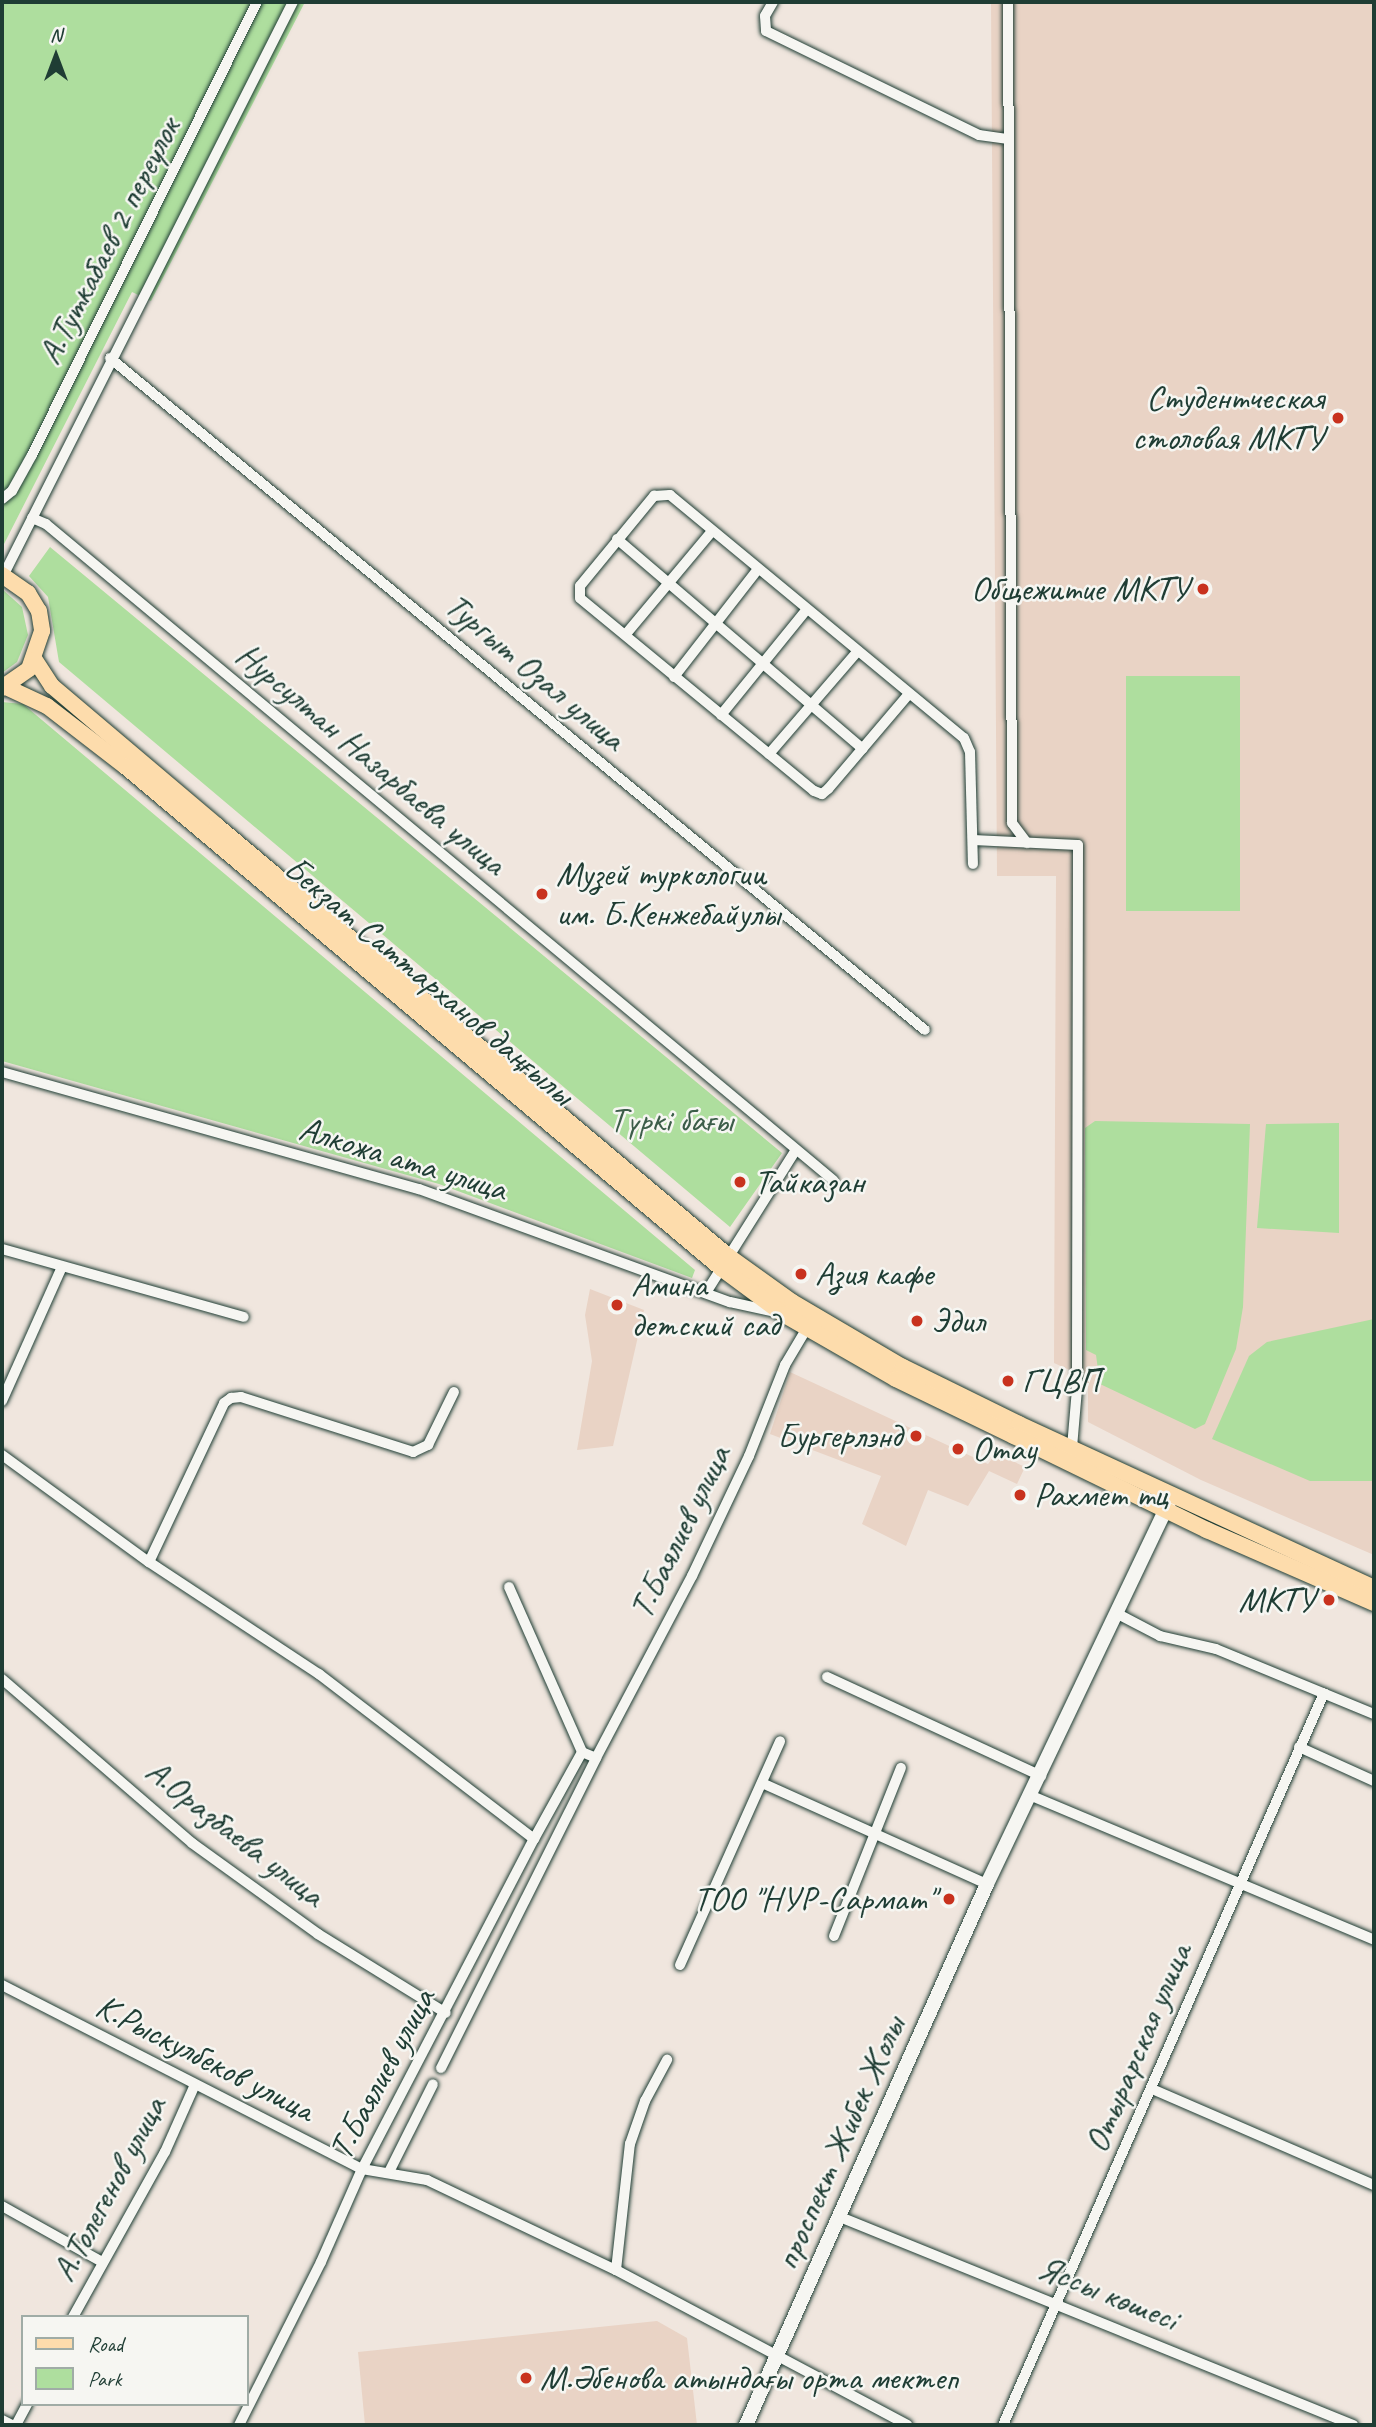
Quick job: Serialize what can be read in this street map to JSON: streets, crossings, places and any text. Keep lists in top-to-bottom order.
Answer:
{
  "streets": {
    "main road": ["Бекзат Саттарханов даңғылы", "проспект Жибек Жолы"],
    "street": [
      "А.Туткабаев 2 переулок",
      "Тургыт Озал улица",
      "Нурсултан Назарбаева улица",
      "Алкожа ата улица",
      "Т.Баялиев улица",
      "А.Оразбаева улица",
      "Отырарская улица",
      "К.Рыскулбеков улица",
      "А.Толегенов улица",
      "Яссы көшесі"
    ]
  },
  "crossings": [
    ["Бекзат Саттарханов даңғылы", "Алкожа ата улица"],
    ["Бекзат Саттарханов даңғылы", "Т.Баялиев улица"],
    ["Бекзат Саттарханов даңғылы", "проспект Жибек Жолы"],
    ["Т.Баялиев улица", "А.Оразбаева улица"],
    ["Т.Баялиев улица", "К.Рыскулбеков улица"],
    ["Отырарская улица", "Яссы көшесі"],
    ["К.Рыскулбеков улица", "проспект Жибек Жолы"],
    ["К.Рыскулбеков улица", "А.Толегенов улица"],
    ["проспект Жибек Жолы", "Яссы көшесі"]
  ],
  "parks": ["Түркі бағы"],
  "places": [
    "Студентческая столовая МКТУ",
    "Общежитие МКТУ",
    "Музей туркологии им. Б.Кенжебайулы",
    "Тайказан",
    "Азия кафе",
    "Амина детский сад",
    "Эдил",
    "ГЦВП",
    "Бургерлэнд",
    "Отау",
    "Рахмет тц",
    "МКТУ",
    "ТОО \"НУР-Сармат\"",
    "М.Әбенова атындағы орта мектеп"
  ],
  "legend": ["Road", "Park"],
  "north": "top"
}
